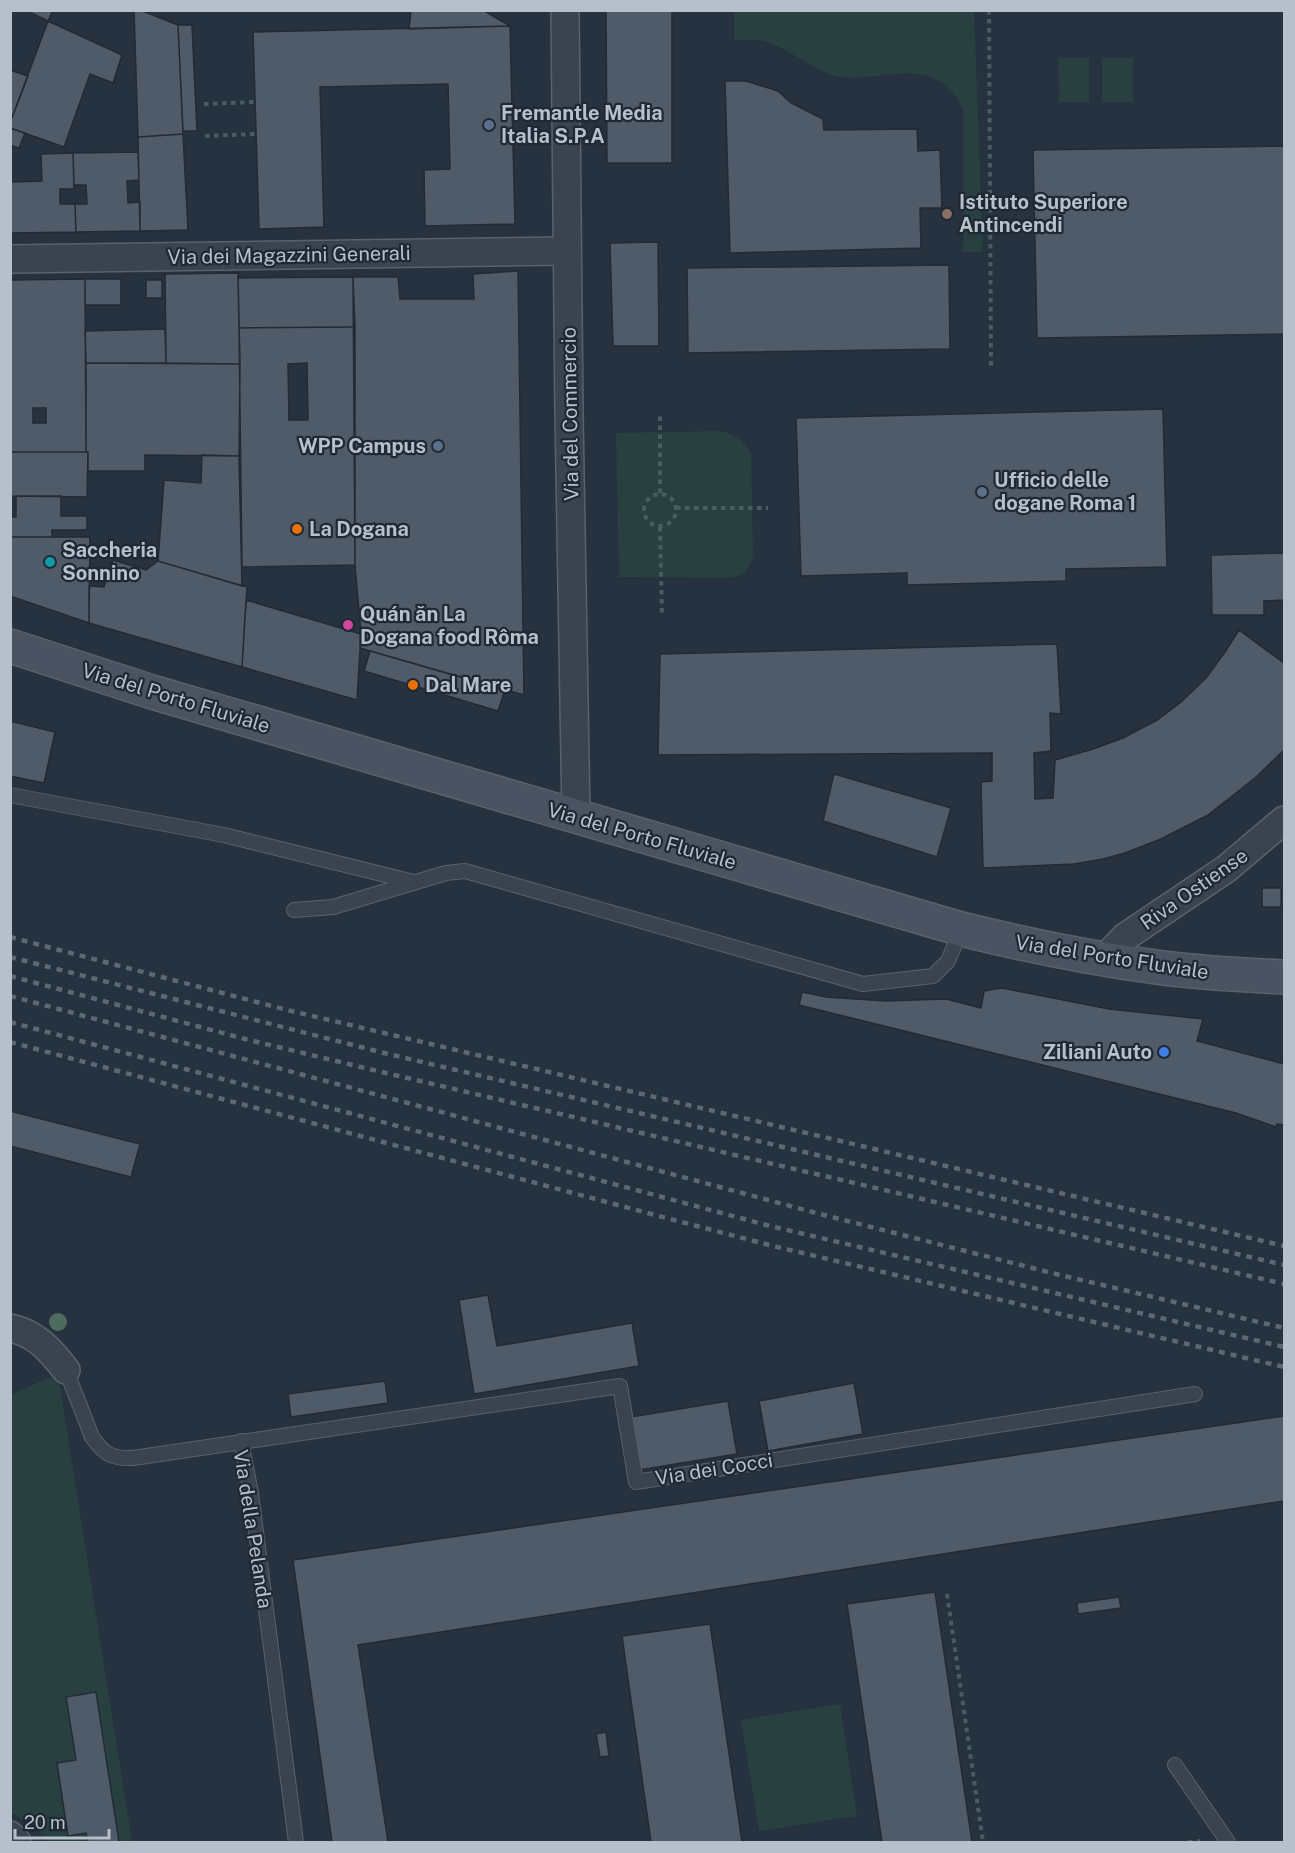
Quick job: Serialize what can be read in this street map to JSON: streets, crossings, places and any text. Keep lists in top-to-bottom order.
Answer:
{
  "streets": {
    "main road": ["Via del Porto Fluviale"],
    "street": ["Via dei Magazzini Generali", "Via del Commercio", "Riva Ostiense"],
    "lane": ["Via dei Cocci", "Via della Pelanda"]
  },
  "crossings": [
    ["Via dei Magazzini Generali", "Via del Commercio"],
    ["Via del Commercio", "Via del Porto Fluviale"],
    ["Via del Porto Fluviale", "Riva Ostiense"],
    ["Via dei Cocci", "Via della Pelanda"]
  ],
  "places": [
    "Fremantle Media Italia S.P.A",
    "Istituto Superiore Antincendi",
    "WPP Campus",
    "Ufficio delle dogane Roma 1",
    "La Dogana",
    "Saccheria Sonnino",
    "Quán ăn La Dogana food Rôma",
    "Dal Mare",
    "Ziliani Auto"
  ],
  "scale_bar": "20 m"
}
